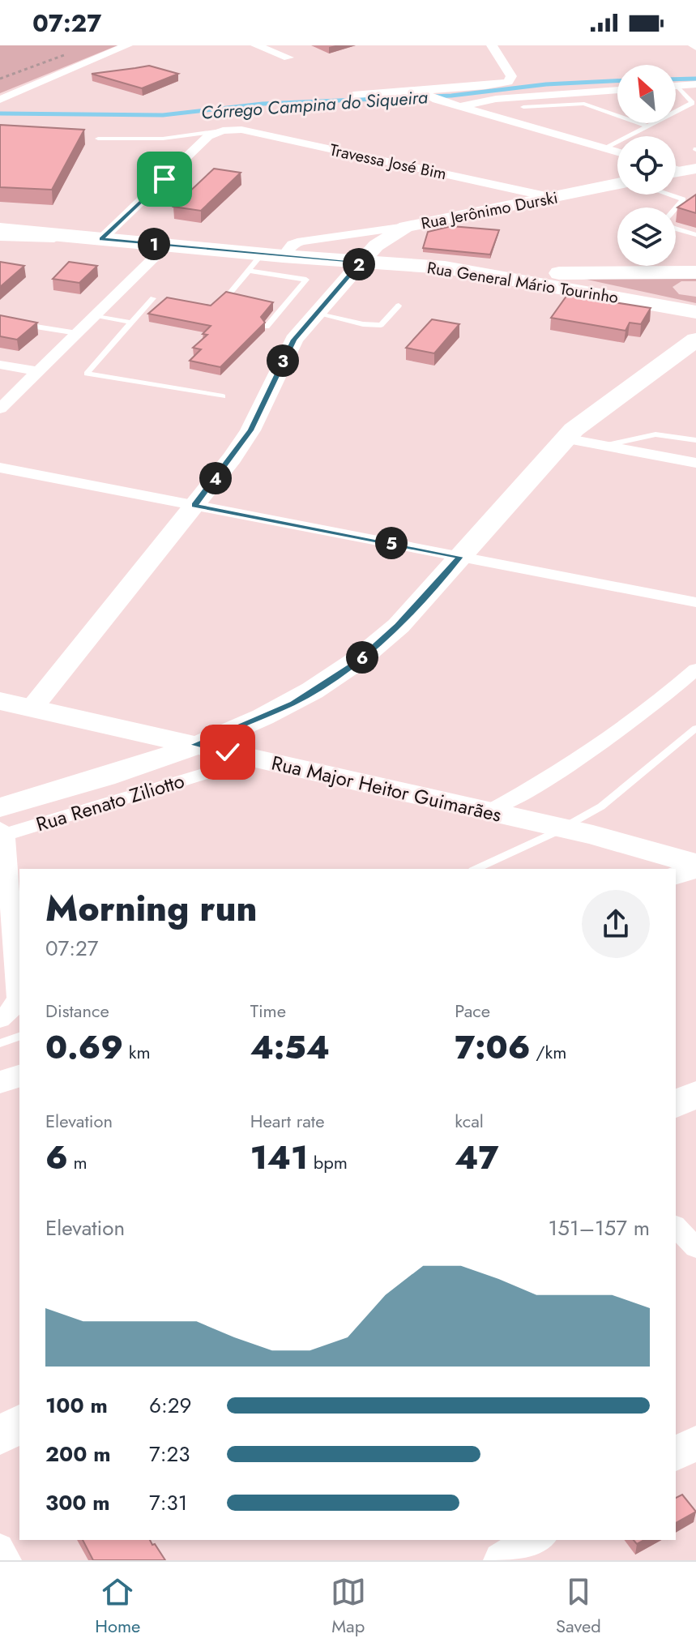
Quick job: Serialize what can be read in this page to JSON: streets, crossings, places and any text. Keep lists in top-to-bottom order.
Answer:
{
  "streets": {
    "main road": ["Rua General Mário Tourinho", "Rua Major Heitor Guimarães"],
    "street": ["Travessa José Bim", "Rua Jerônimo Durski", "Rua Renato Ziliotto"]
  },
  "crossings": [
    ["Travessa José Bim", "Rua Jerônimo Durski"],
    ["Rua Jerônimo Durski", "Rua General Mário Tourinho"],
    ["Rua Jerônimo Durski", "Rua Major Heitor Guimarães"],
    ["Rua Major Heitor Guimarães", "Rua Renato Ziliotto"]
  ],
  "water": ["Córrego Campina do Siqueira"],
  "north": "top left",
  "page": {
    "status": "07:27",
    "pins": [
      "1",
      "2",
      "3",
      "4",
      "5",
      "6"
    ],
    "heading": ["Morning run", "07:27"],
    "stats": [
      ["Distance", "0.69 km"],
      ["Time", "4:54"],
      ["Pace", "7:06 /km"],
      ["Elevation", "6 m"],
      ["Heart rate", "141 bpm"],
      ["kcal", "47"]
    ],
    "chart": ["Elevation", "151–157 m"],
    "list": [
      {
        "name": "100 m",
        "note": "6:29"
      },
      {
        "name": "200 m",
        "note": "7:23"
      },
      {
        "name": "300 m",
        "note": "7:31"
      }
    ],
    "tabs": ["Home", "Map", "Saved"]
  }
}
